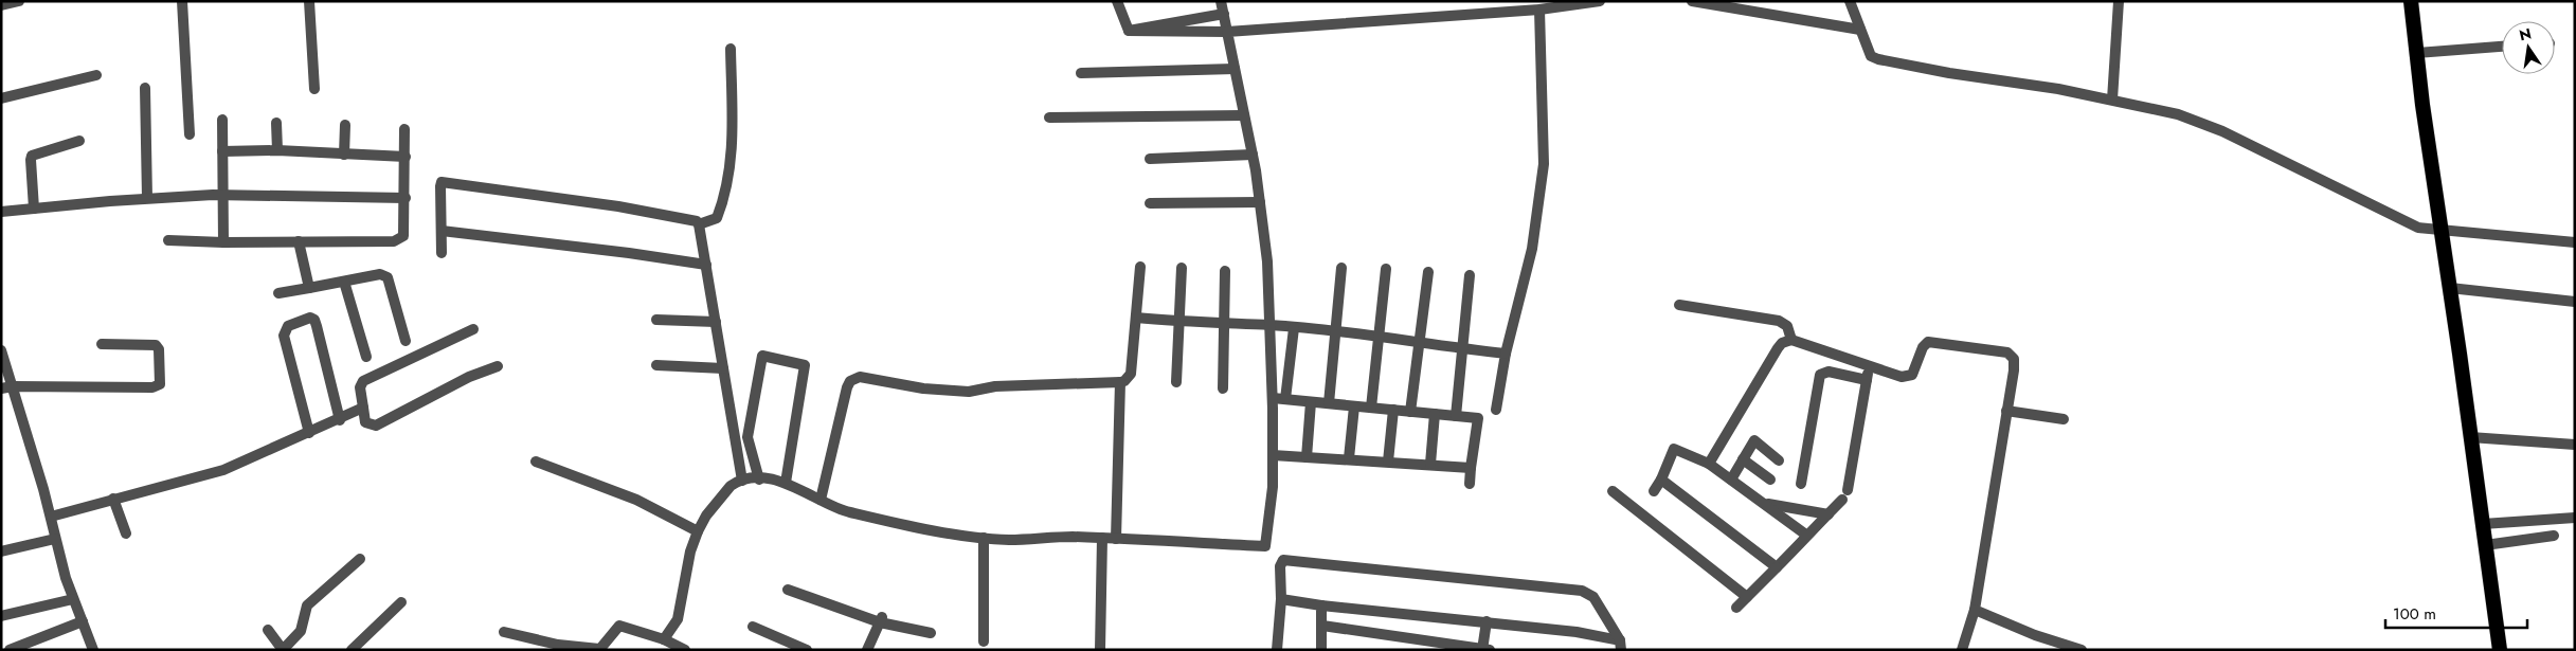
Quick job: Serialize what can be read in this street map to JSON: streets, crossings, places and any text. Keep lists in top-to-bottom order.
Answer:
{
  "scale_bar": "100 m",
  "north": "top"
}
